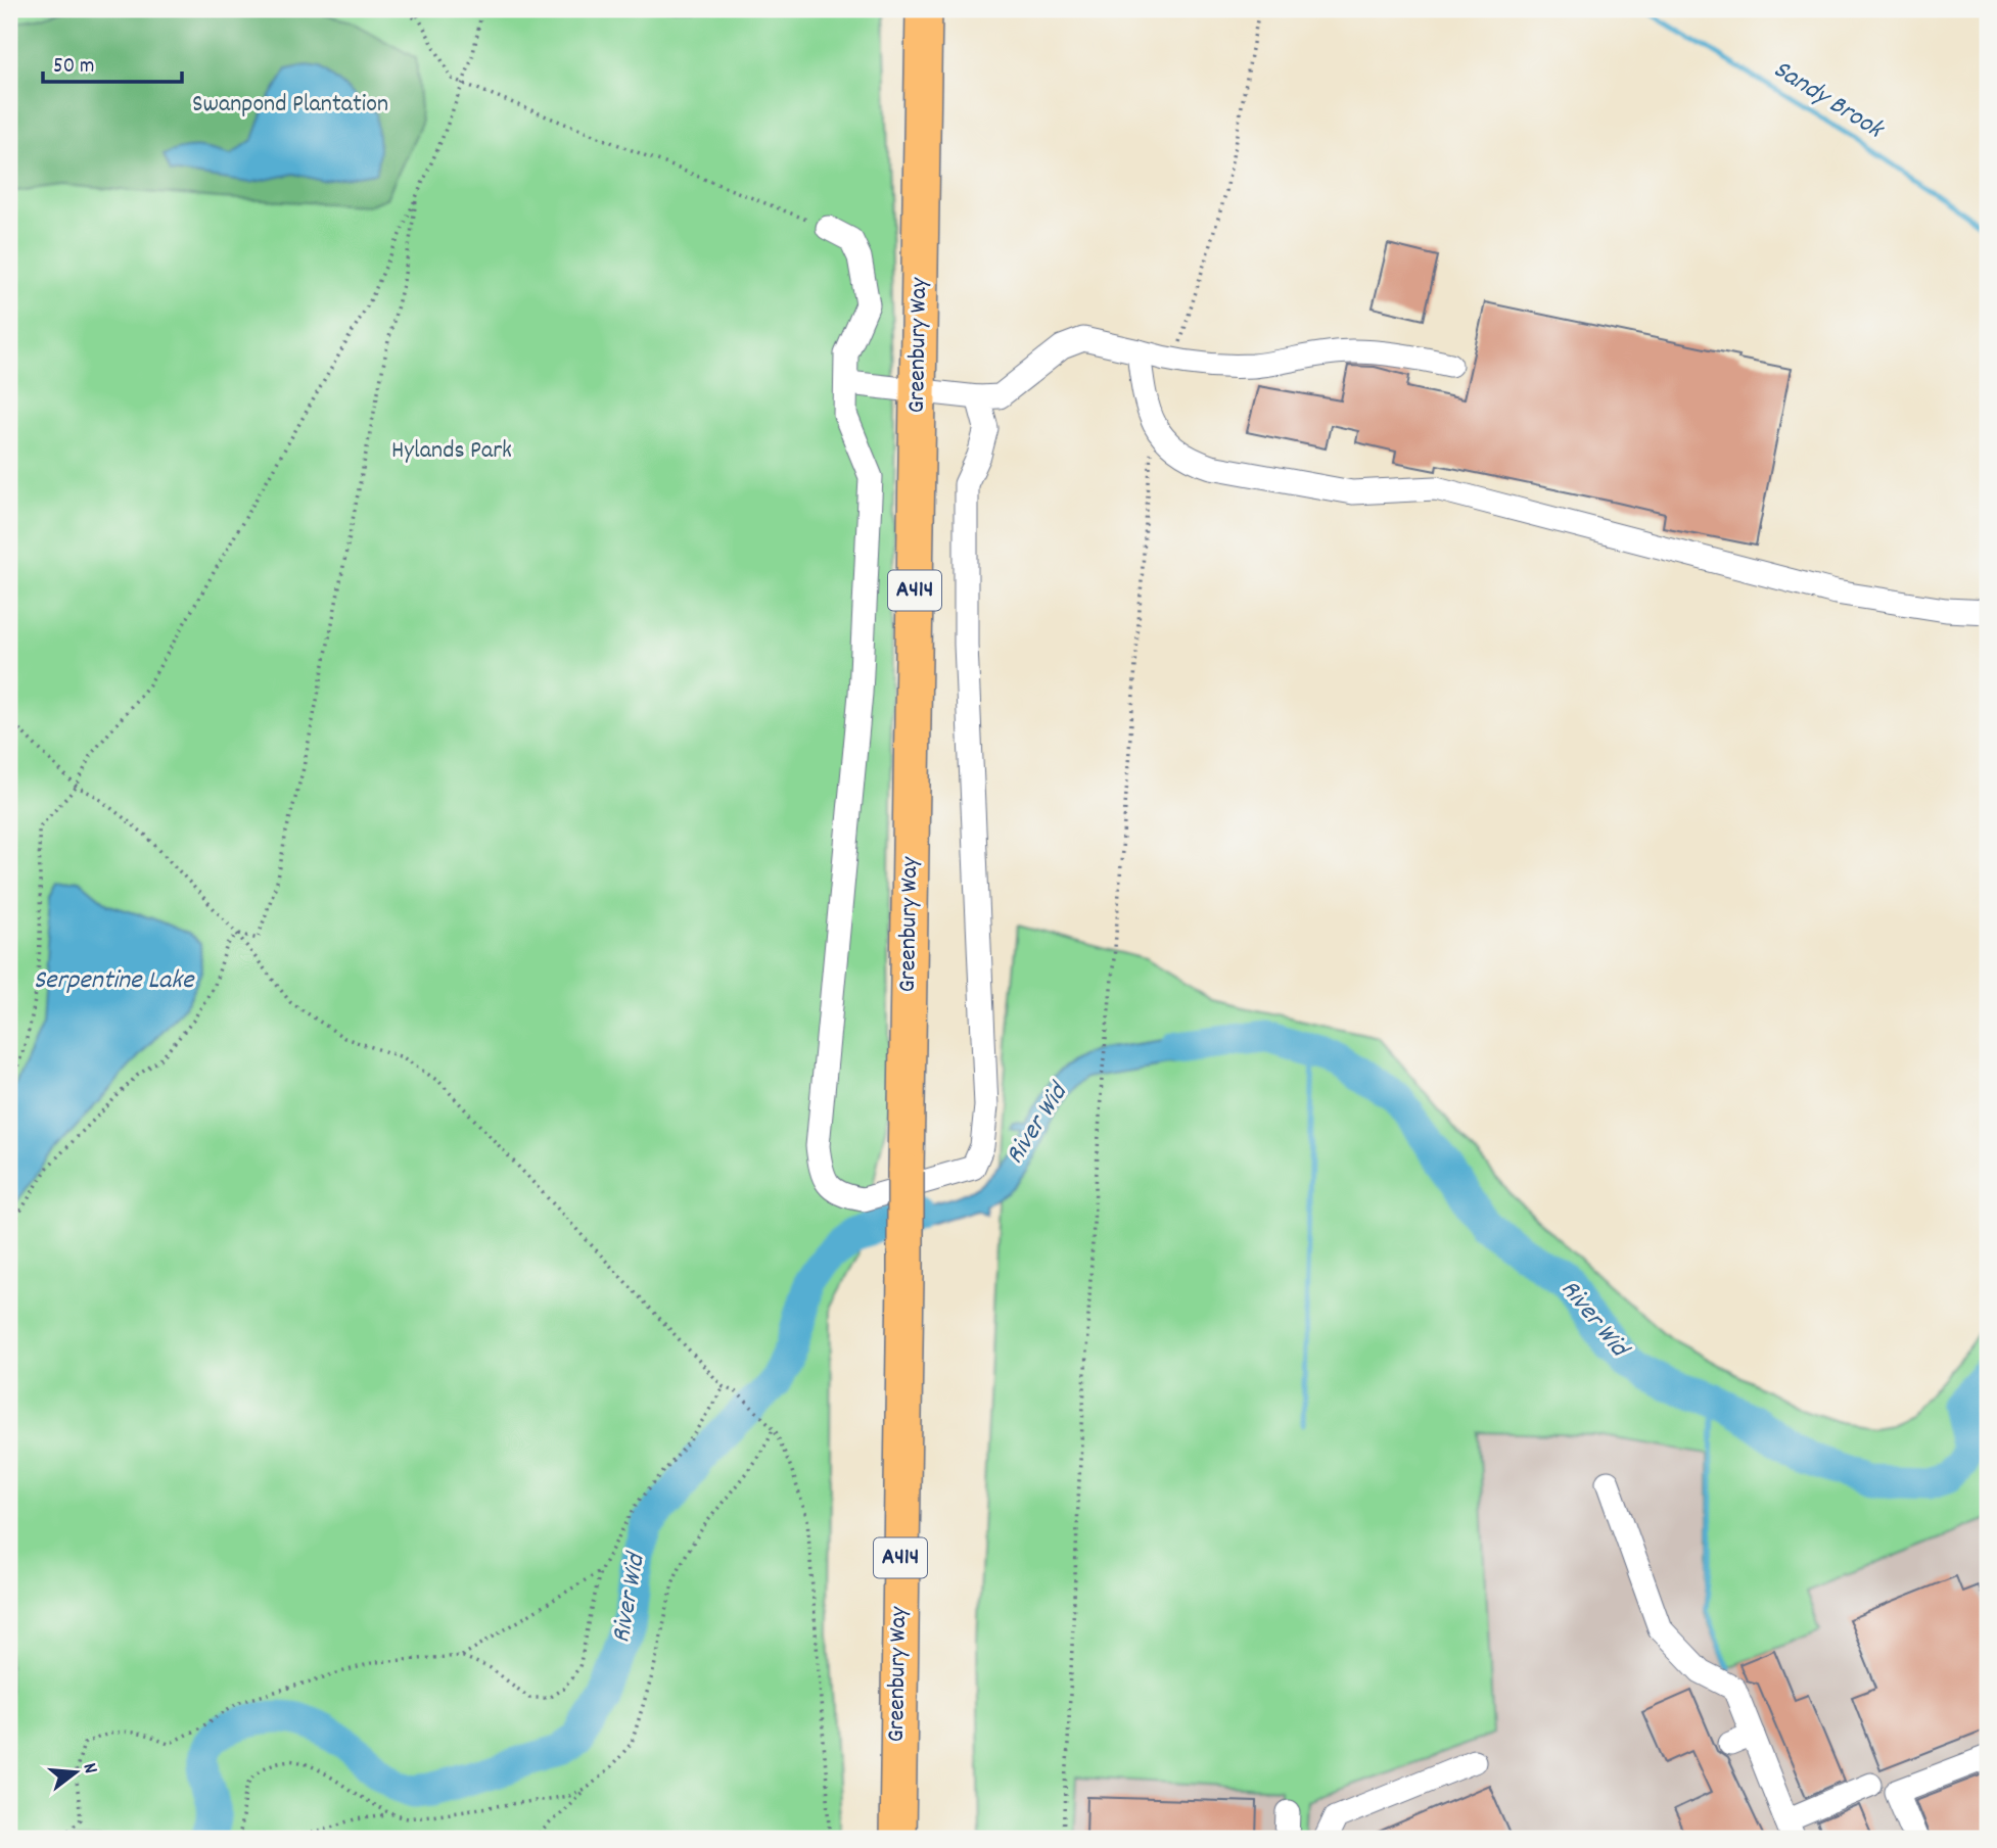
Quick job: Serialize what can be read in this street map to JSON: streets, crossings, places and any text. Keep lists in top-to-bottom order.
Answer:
{
  "streets": {
    "highway": ["Greenbury Way", "A414"]
  },
  "water": ["Sandy Brook", "Serpentine Lake", "River Wid"],
  "parks": ["Swanpond Plantation", "Hylands Park"],
  "scale_bar": "50 m",
  "north": "right"
}
